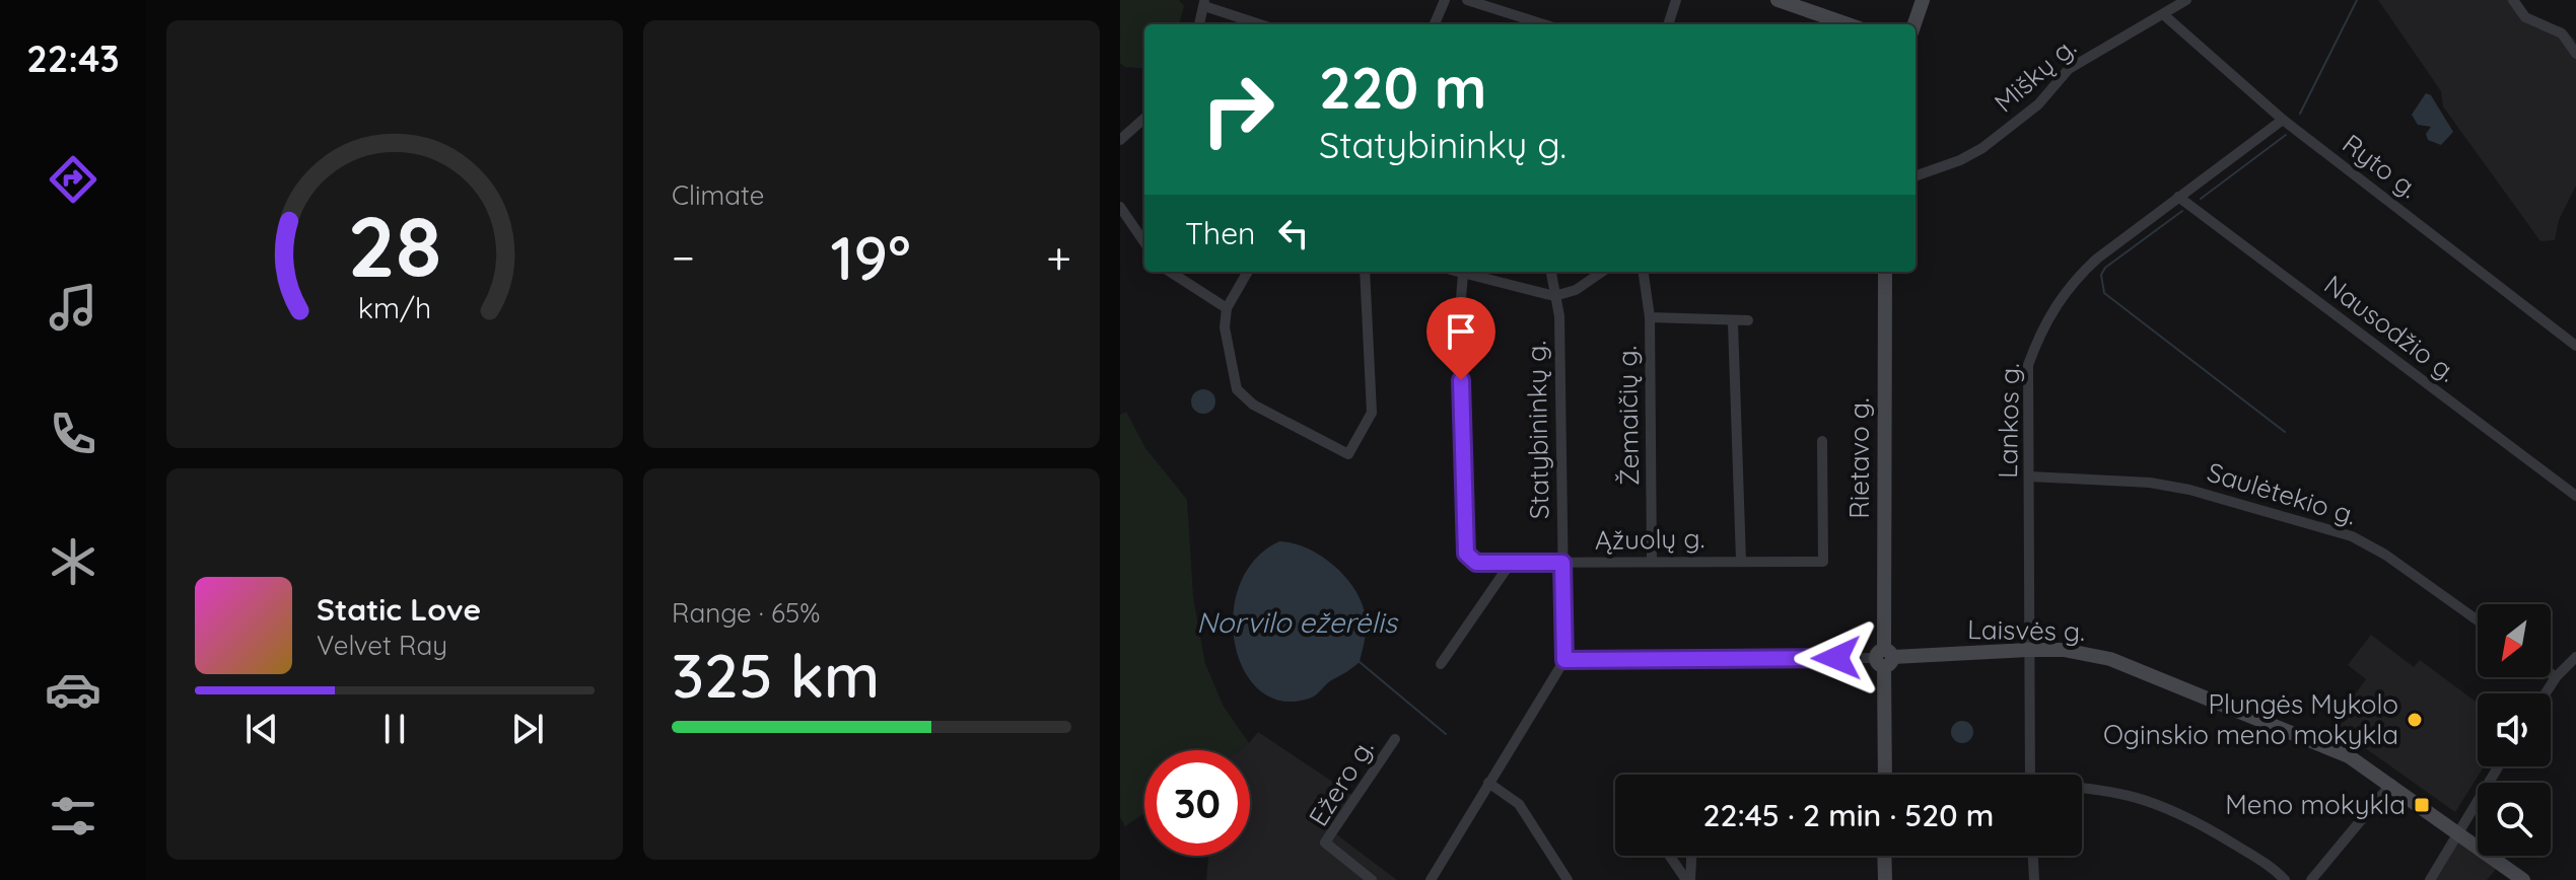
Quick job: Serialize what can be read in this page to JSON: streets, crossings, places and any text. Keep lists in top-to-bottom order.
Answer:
{
  "streets": {
    "street": [
      "Miškų g.",
      "Ryto g.",
      "Nausodžio g.",
      "Žemaičių g.",
      "Lankos g.",
      "Statybininkų g.",
      "Rietavo g.",
      "Saulėtekio g.",
      "Ąžuolų g.",
      "Laisvės g.",
      "Ežero g."
    ]
  },
  "crossings": [
    ["Miškų g.", "Ryto g."],
    ["Ryto g.", "Lankos g."],
    ["Nausodžio g.", "Lankos g."],
    ["Žemaičių g.", "Ąžuolų g."],
    ["Lankos g.", "Saulėtekio g."],
    ["Lankos g.", "Laisvės g."],
    ["Statybininkų g.", "Ąžuolų g."],
    ["Statybininkų g.", "Laisvės g."],
    ["Rietavo g.", "Laisvės g."]
  ],
  "water": ["Norvilo ežerėlis"],
  "places": {
    "other": ["Plungės Mykolo Oginskio meno mokykla"],
    "transit": ["Meno mokykla"]
  },
  "north": "bottom left",
  "page": {
    "tabs": "22:43",
    "tile": [
      "Climate",
      ["Range · 65%", "325 km"]
    ],
    "turn": ["220 m", "Statybininkų g."],
    "then": "Then",
    "heat": ["−", "19°", "+"],
    "song": ["Static Love", "Velvet Ray"],
    "limit": "30",
    "trip": "22:45 · 2 min · 520 m",
    "gauge": ["28", "km/h"]
  }
}
